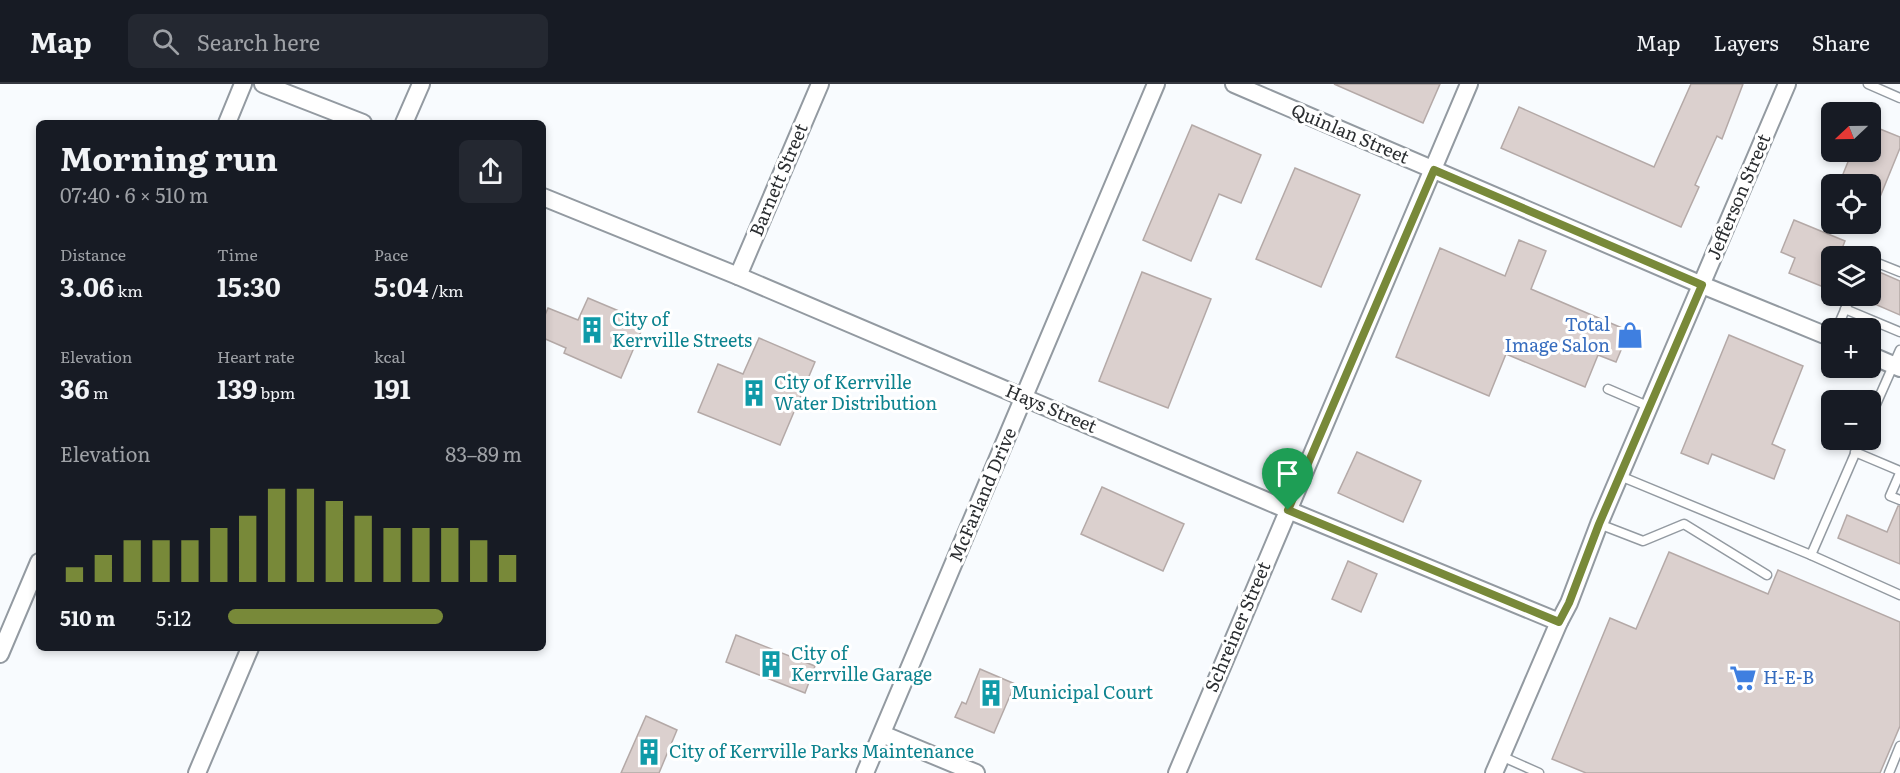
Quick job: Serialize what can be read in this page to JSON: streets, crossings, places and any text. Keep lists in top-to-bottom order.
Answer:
{
  "streets": {
    "street": [
      "Quinlan Street",
      "Barnett Street",
      "Jefferson Street",
      "Hays Street",
      "McFarland Drive",
      "Schreiner Street"
    ]
  },
  "crossings": [
    ["Quinlan Street", "Jefferson Street"],
    ["Quinlan Street", "Schreiner Street"],
    ["Barnett Street", "Hays Street"],
    ["Jefferson Street", "Hays Street"],
    ["Hays Street", "McFarland Drive"],
    ["Hays Street", "Schreiner Street"]
  ],
  "places": {
    "building": [
      "City of Kerrville Streets",
      "City of Kerrville Water Distribution",
      "City of Kerrville Garage",
      "Municipal Court",
      "City of Kerrville Parks Maintenance"
    ],
    "shop": ["Total Image Salon"],
    "supermarket": ["H-E-B"]
  },
  "north": "left",
  "page": {
    "header": "Map",
    "search": "Search here",
    "nav": ["Map", "Layers", "Share"],
    "map_buttons": ["+", "−"],
    "heading": ["Morning run", "07:40 · 6 × 510 m"],
    "stats": [
      ["Distance", "3.06 km"],
      ["Time", "15:30"],
      ["Pace", "5:04 /km"],
      ["Elevation", "36 m"],
      ["Heart rate", "139 bpm"],
      ["kcal", "191"]
    ],
    "chart": ["Elevation", "83–89 m"],
    "list": [
      {
        "name": "510 m",
        "note": "5:12"
      }
    ]
  }
}
